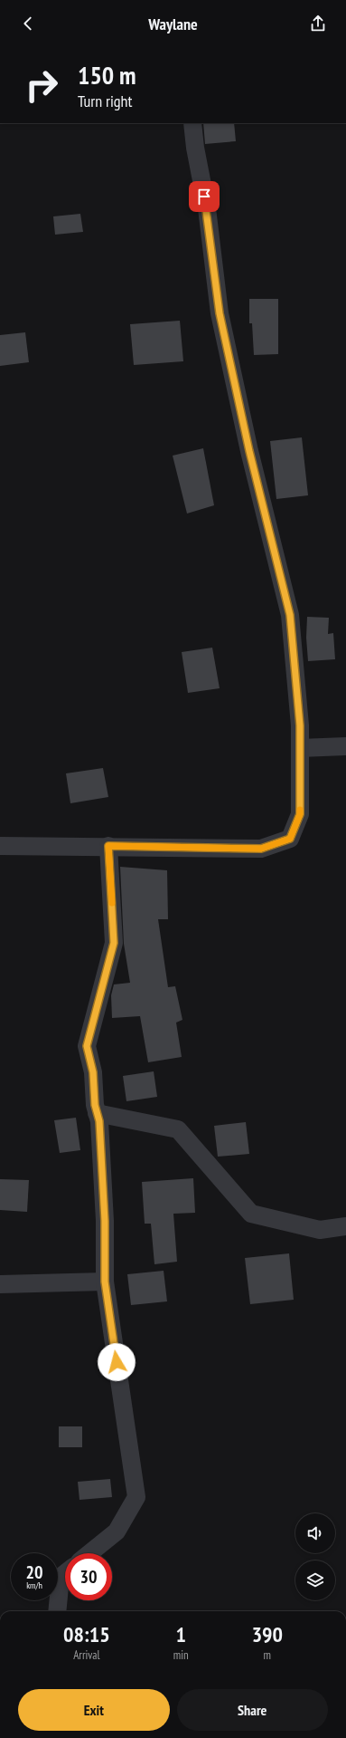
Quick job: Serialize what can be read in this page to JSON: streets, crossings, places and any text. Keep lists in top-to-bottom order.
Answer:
{
  "page": {
    "header": "Waylane",
    "turn": ["150 m", "Turn right"],
    "speed": "20 km/h",
    "limit": "30",
    "eta": [
      "08:15",
      "Arrival",
      "1",
      "min",
      "390",
      "m"
    ],
    "buttons": ["Exit", "Share"]
  }
}
